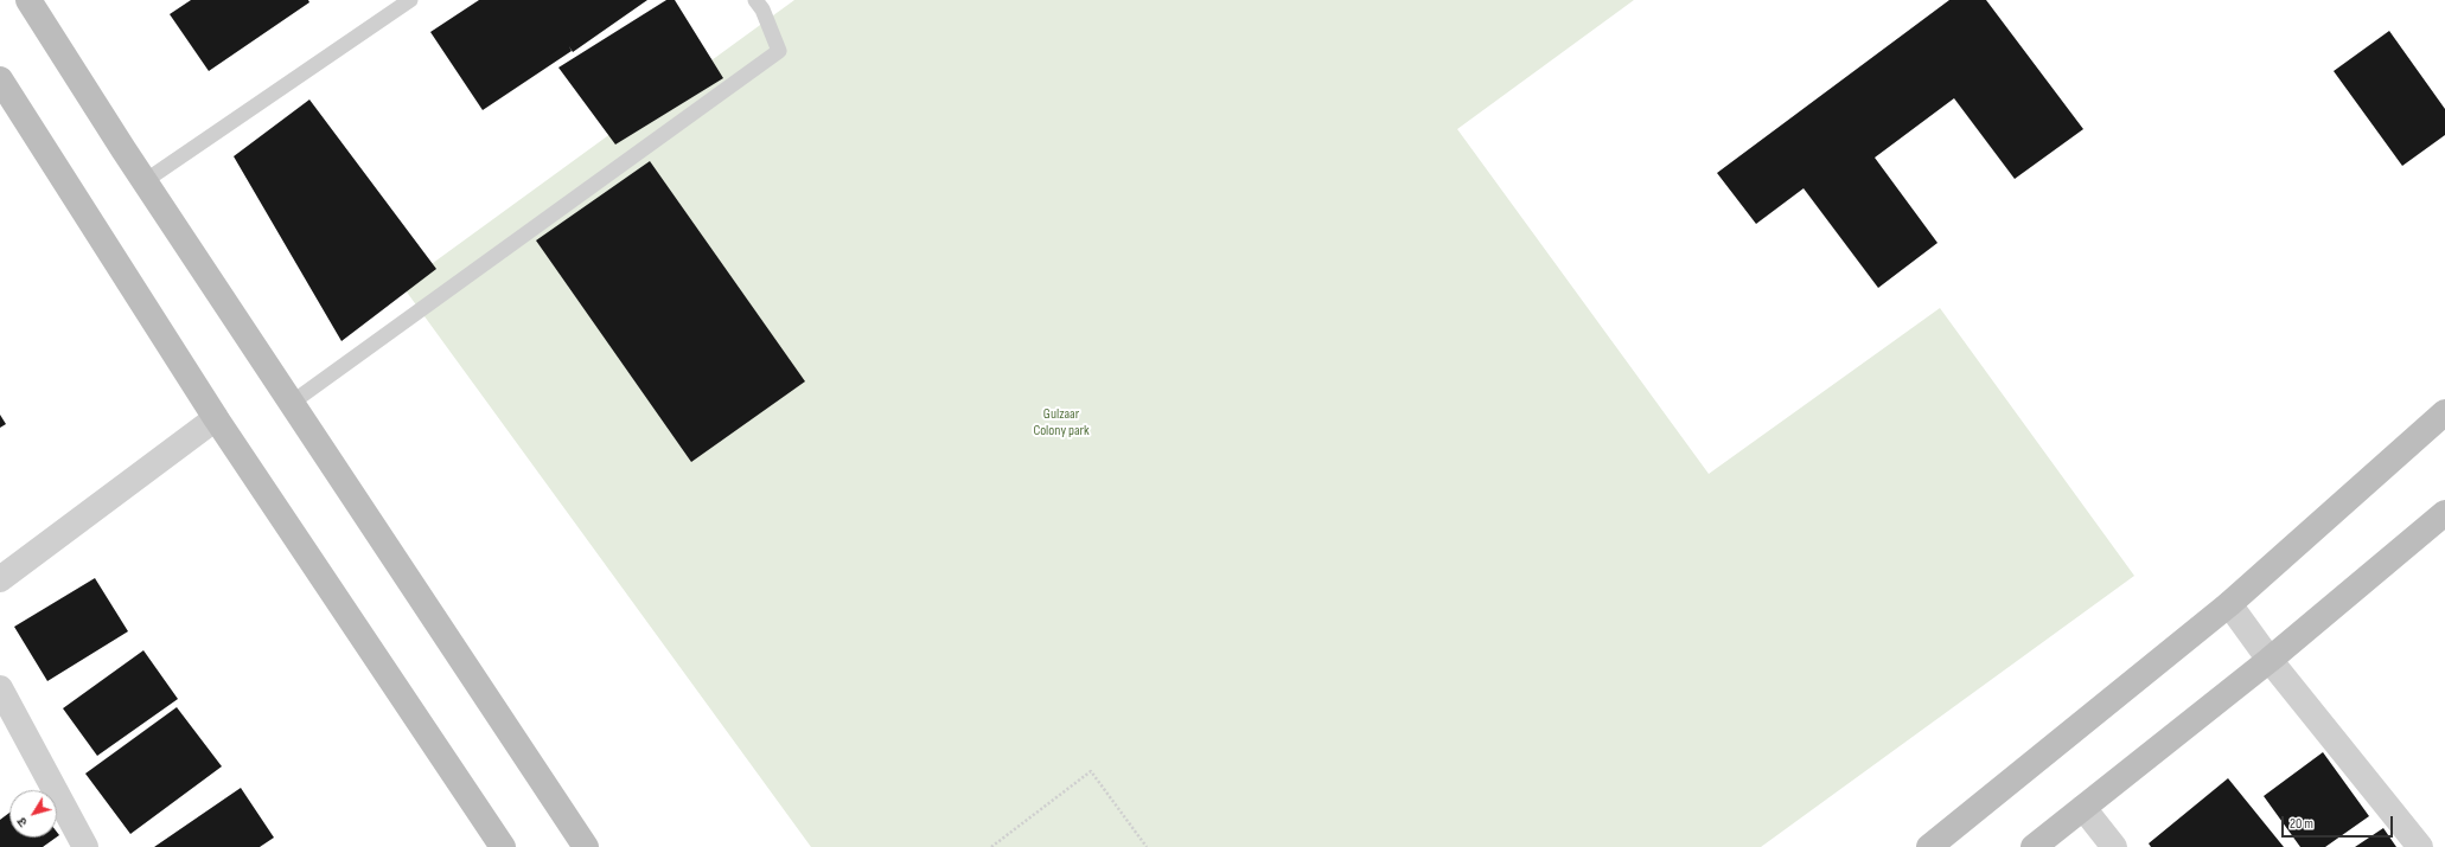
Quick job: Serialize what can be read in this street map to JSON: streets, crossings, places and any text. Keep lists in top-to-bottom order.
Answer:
{
  "parks": ["Gulzaar Colony park"],
  "scale_bar": "20 m",
  "north": "bottom left"
}
